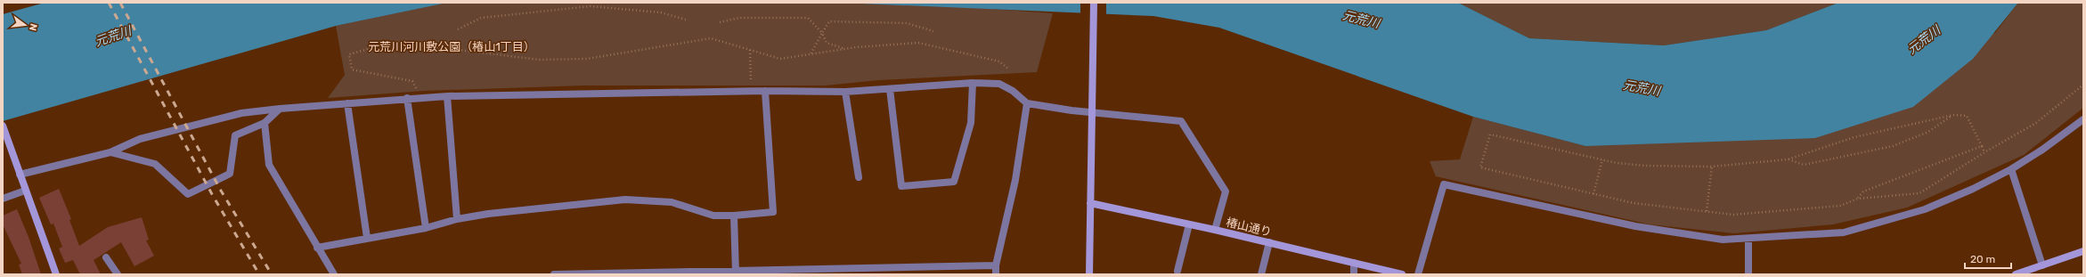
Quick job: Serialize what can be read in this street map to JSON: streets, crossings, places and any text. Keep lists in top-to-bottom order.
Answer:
{
  "streets": {
    "street": ["椿山通り"]
  },
  "water": ["元荒川"],
  "parks": ["元荒川河川敷公園（椿山1丁目）"],
  "scale_bar": "20 m",
  "north": "right"
}
